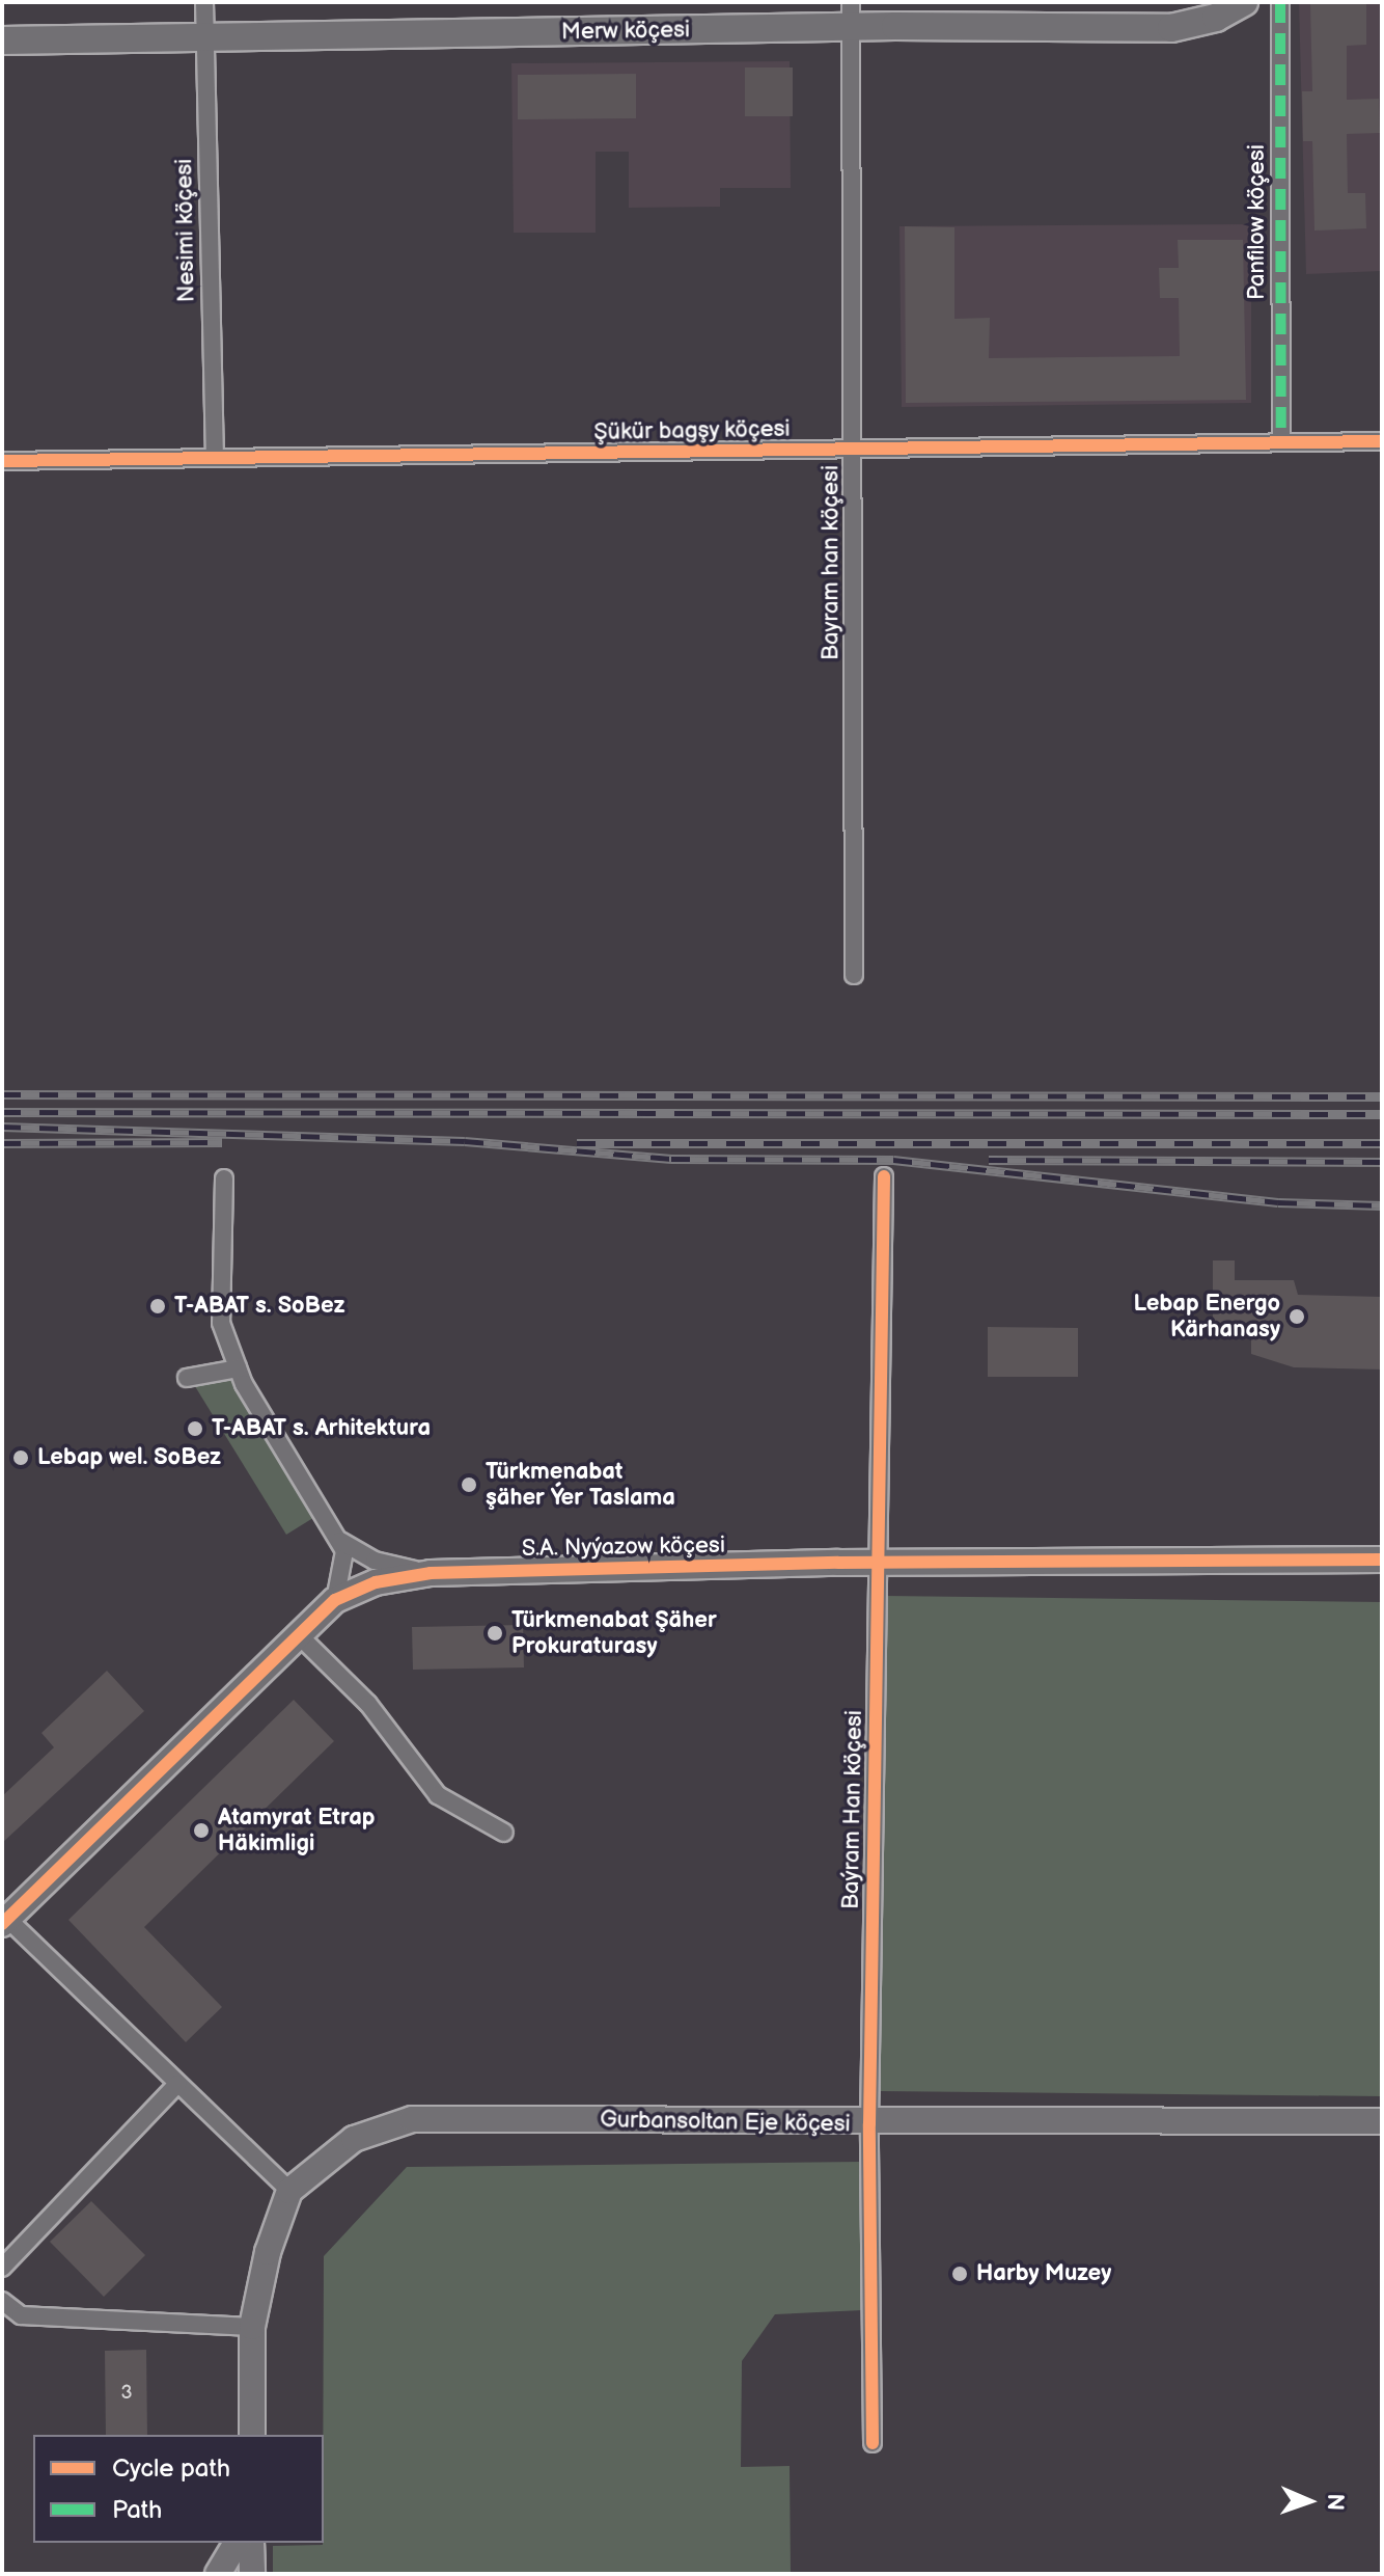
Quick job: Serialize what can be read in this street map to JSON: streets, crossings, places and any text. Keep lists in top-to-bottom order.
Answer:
{
  "streets": {
    "main road": ["Merw köçesi"],
    "street": [
      "Panfilow köçesi",
      "Nesimi köçesi",
      "Şükür bagşy köçesi",
      "Bayram han köçesi",
      "S.A. Nyýazow köçesi",
      "Baýram Han köçesi",
      "Gurbansoltan Eje köçesi"
    ]
  },
  "crossings": [
    ["Merw köçesi", "Nesimi köçesi"],
    ["Merw köçesi", "Bayram han köçesi"],
    ["Panfilow köçesi", "Şükür bagşy köçesi"],
    ["Nesimi köçesi", "Şükür bagşy köçesi"],
    ["Şükür bagşy köçesi", "Bayram han köçesi"],
    ["S.A. Nyýazow köçesi", "Baýram Han köçesi"],
    ["Baýram Han köçesi", "Gurbansoltan Eje köçesi"]
  ],
  "places": [
    "T-ABAT s. SoBez",
    "Lebap Energo Kärhanasy",
    "T-ABAT s. Arhitektura",
    "Lebap wel. SoBez",
    "Türkmenabat şäher Ýer Taslama",
    "Türkmenabat Şäher Prokuraturasy",
    "Atamyrat Etrap Häkimligi",
    "Harby Muzey"
  ],
  "house_numbers": ["3"],
  "legend": ["Cycle path", "Path"],
  "north": "right"
}
